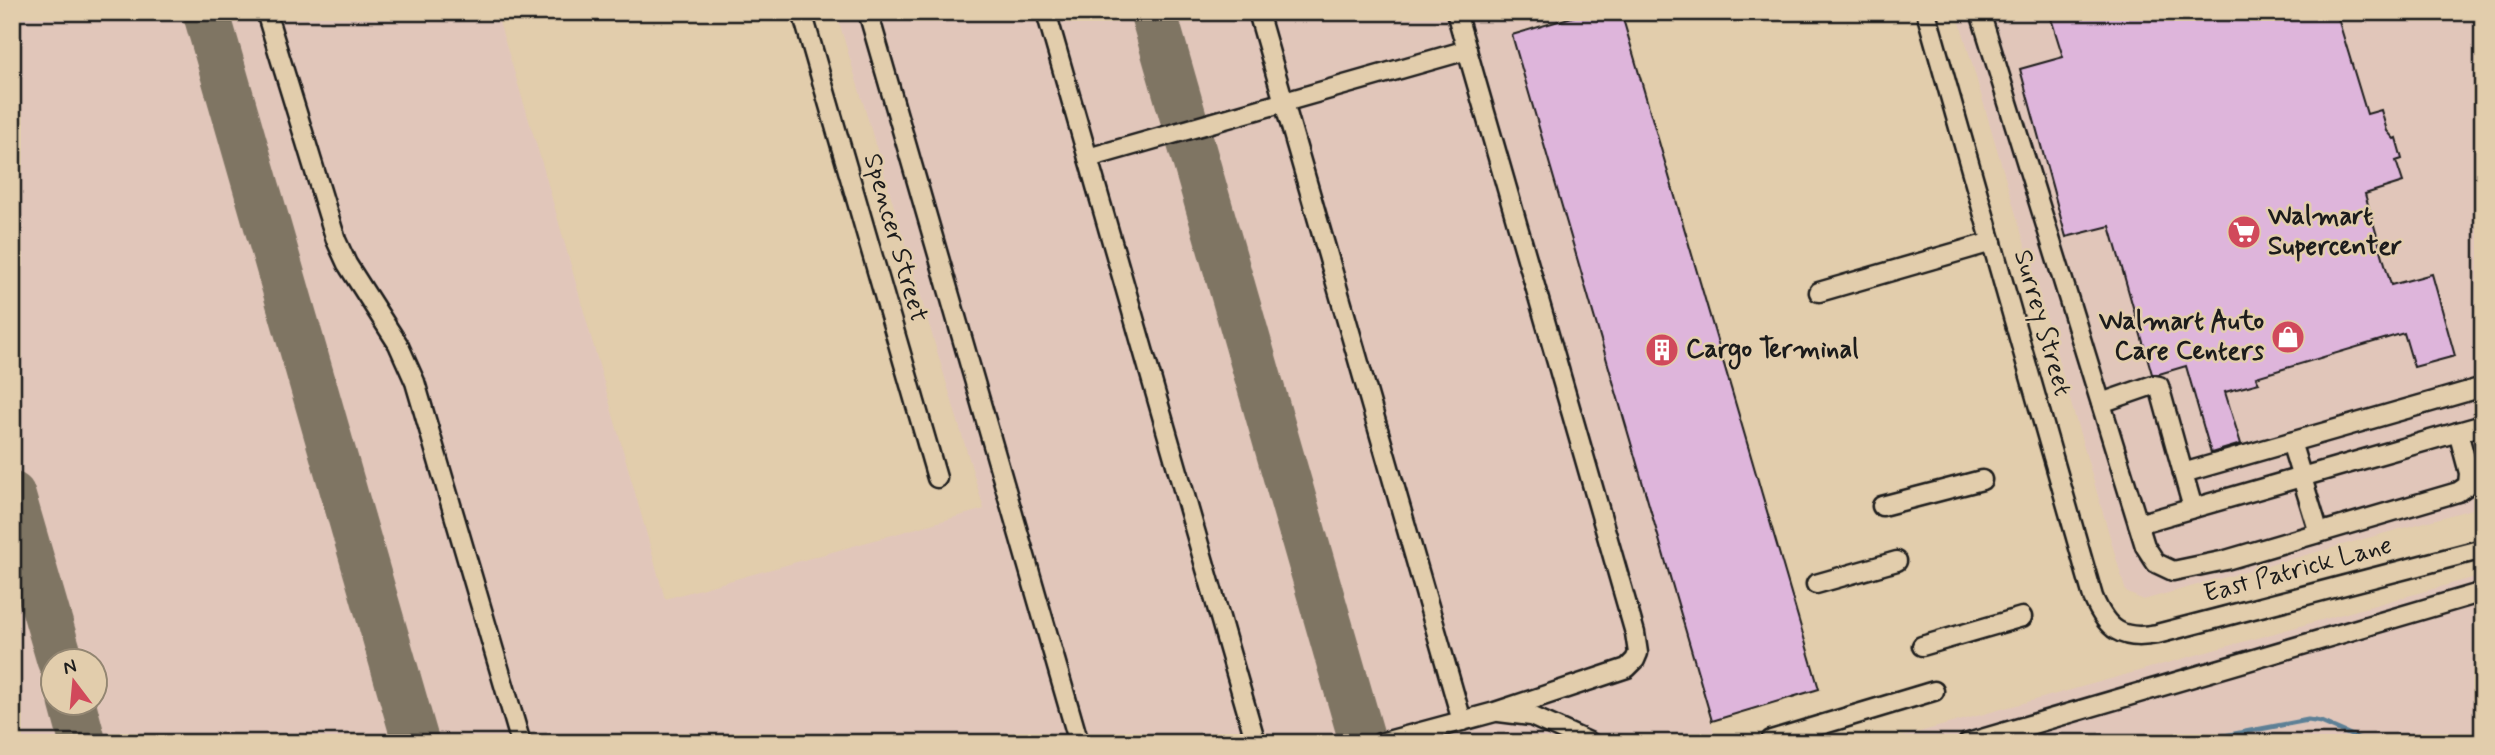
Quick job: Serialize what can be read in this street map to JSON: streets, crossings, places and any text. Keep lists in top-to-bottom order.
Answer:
{
  "streets": {
    "street": ["Spencer Street", "Surrey Street", "East Patrick Lane"]
  },
  "crossings": [
    ["Surrey Street", "East Patrick Lane"]
  ],
  "places": {
    "supermarket": ["Walmart Supercenter"],
    "shop": ["Walmart Auto Care Centers"],
    "building": ["Cargo Terminal"]
  },
  "north": "top"
}
